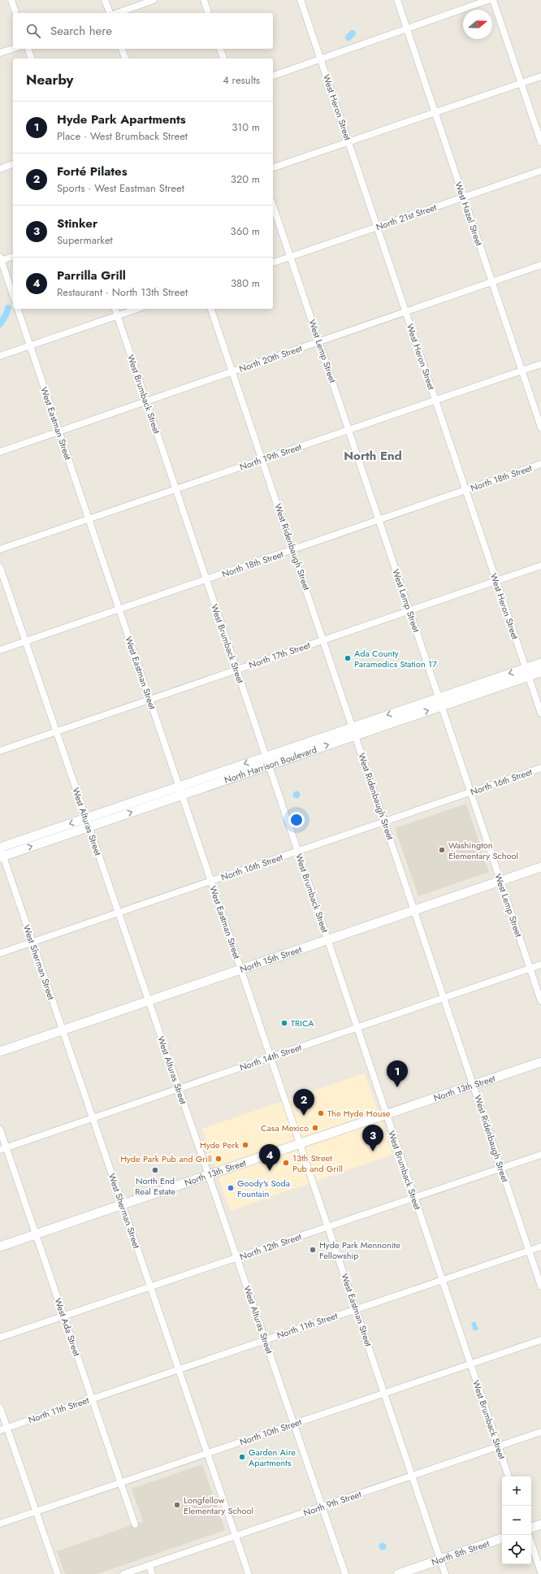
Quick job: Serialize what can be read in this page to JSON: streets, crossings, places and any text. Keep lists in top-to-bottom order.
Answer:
{
  "streets": {
    "street": [
      "West Heron Street",
      "West Hazel Street",
      "North 21st Street",
      "West Lemp Street",
      "North 20th Street",
      "West Brumback Street",
      "West Eastman Street",
      "North 19th Street",
      "North 18th Street",
      "West Ridenbaugh Street",
      "North 17th Street",
      "North Harrison Boulevard",
      "North 16th Street",
      "West Alturas Street",
      "North 15th Street",
      "West Sherman Street",
      "North 14th Street",
      "North 13th Street",
      "North 12th Street",
      "North 11th Street",
      "West Ada Street",
      "North 10th Street",
      "North 9th Street",
      "North 8th Street"
    ]
  },
  "crossings": [
    ["West Heron Street", "North 21st Street"],
    ["West Heron Street", "North 20th Street"],
    ["West Heron Street", "North 19th Street"],
    ["West Heron Street", "North 18th Street"],
    ["West Heron Street", "North 17th Street"],
    ["West Heron Street", "North Harrison Boulevard"],
    ["West Hazel Street", "North 21st Street"],
    ["West Hazel Street", "North 20th Street"],
    ["West Hazel Street", "North 19th Street"],
    ["North 21st Street", "West Lemp Street"],
    ["West Lemp Street", "North 20th Street"],
    ["West Lemp Street", "North 19th Street"],
    ["West Lemp Street", "North 18th Street"],
    ["West Lemp Street", "North 17th Street"],
    ["West Lemp Street", "North Harrison Boulevard"],
    ["West Lemp Street", "North 16th Street"],
    ["West Lemp Street", "North 15th Street"],
    ["West Lemp Street", "North 14th Street"],
    ["North 20th Street", "West Brumback Street"],
    ["North 20th Street", "West Eastman Street"],
    ["North 20th Street", "West Ridenbaugh Street"],
    ["West Brumback Street", "North 19th Street"],
    ["West Brumback Street", "North 18th Street"],
    ["West Brumback Street", "North 17th Street"],
    ["West Brumback Street", "North Harrison Boulevard"],
    ["West Brumback Street", "North 16th Street"],
    ["West Brumback Street", "North 15th Street"],
    ["West Brumback Street", "North 14th Street"],
    ["West Brumback Street", "North 13th Street"],
    ["West Brumback Street", "North 12th Street"],
    ["West Brumback Street", "North 11th Street"],
    ["West Brumback Street", "North 10th Street"],
    ["West Brumback Street", "North 9th Street"],
    ["West Eastman Street", "North 19th Street"],
    ["West Eastman Street", "North 18th Street"],
    ["West Eastman Street", "North 17th Street"],
    ["West Eastman Street", "North Harrison Boulevard"],
    ["West Eastman Street", "North 16th Street"],
    ["West Eastman Street", "North 15th Street"],
    ["West Eastman Street", "North 14th Street"],
    ["West Eastman Street", "North 13th Street"],
    ["West Eastman Street", "North 12th Street"],
    ["West Eastman Street", "North 11th Street"],
    ["West Eastman Street", "North 10th Street"],
    ["West Eastman Street", "North 9th Street"],
    ["West Eastman Street", "North 8th Street"],
    ["North 19th Street", "West Ridenbaugh Street"],
    ["North 18th Street", "West Ridenbaugh Street"],
    ["North 18th Street", "West Alturas Street"],
    ["West Ridenbaugh Street", "North 17th Street"],
    ["West Ridenbaugh Street", "North Harrison Boulevard"],
    ["West Ridenbaugh Street", "North 16th Street"],
    ["West Ridenbaugh Street", "North 15th Street"],
    ["West Ridenbaugh Street", "North 14th Street"],
    ["West Ridenbaugh Street", "North 13th Street"],
    ["West Ridenbaugh Street", "North 12th Street"],
    ["West Ridenbaugh Street", "North 11th Street"],
    ["North 17th Street", "West Alturas Street"],
    ["North Harrison Boulevard", "West Alturas Street"],
    ["North Harrison Boulevard", "West Sherman Street"],
    ["North 16th Street", "West Alturas Street"],
    ["North 16th Street", "West Sherman Street"],
    ["West Alturas Street", "North 15th Street"],
    ["West Alturas Street", "North 14th Street"],
    ["West Alturas Street", "North 13th Street"],
    ["West Alturas Street", "North 12th Street"],
    ["West Alturas Street", "North 11th Street"],
    ["West Alturas Street", "North 10th Street"],
    ["West Alturas Street", "North 9th Street"],
    ["North 15th Street", "West Sherman Street"],
    ["West Sherman Street", "North 14th Street"],
    ["West Sherman Street", "North 13th Street"],
    ["West Sherman Street", "North 12th Street"],
    ["West Sherman Street", "North 11th Street"],
    ["West Sherman Street", "North 10th Street"],
    ["West Sherman Street", "North 9th Street"],
    ["North 14th Street", "West Ada Street"],
    ["North 13th Street", "West Ada Street"],
    ["North 12th Street", "West Ada Street"],
    ["North 11th Street", "West Ada Street"],
    ["West Ada Street", "North 10th Street"]
  ],
  "districts": ["North End"],
  "places": [
    "Ada County Paramedics Station 17",
    "Washington Elementary School",
    "TRICA",
    "The Hyde House",
    "Casa Mexico",
    "Hyde Perk",
    "Hyde Park Pub and Grill",
    "13th Street Pub and Grill",
    "North End Real Estate",
    "Goody's Soda Fountain",
    "Hyde Park Mennonite Fellowship",
    "Garden Aire Apartments",
    "Longfellow Elementary School"
  ],
  "north": "right",
  "page": {
    "search": "Search here",
    "heading": ["Nearby", "4 results"],
    "list": [
      {
        "mark": "1",
        "name": "Hyde Park Apartments",
        "note": "Place · West Brumback Street",
        "value": "310 m"
      },
      {
        "mark": "2",
        "name": "Forté Pilates",
        "note": "Sports · West Eastman Street",
        "value": "320 m"
      },
      {
        "mark": "3",
        "name": "Stinker",
        "note": "Supermarket",
        "value": "360 m"
      },
      {
        "mark": "4",
        "name": "Parrilla Grill",
        "note": "Restaurant · North 13th Street",
        "value": "380 m"
      }
    ],
    "pins": [
      "1",
      "2",
      "3",
      "4"
    ],
    "map_buttons": ["+", "−"]
  }
}
